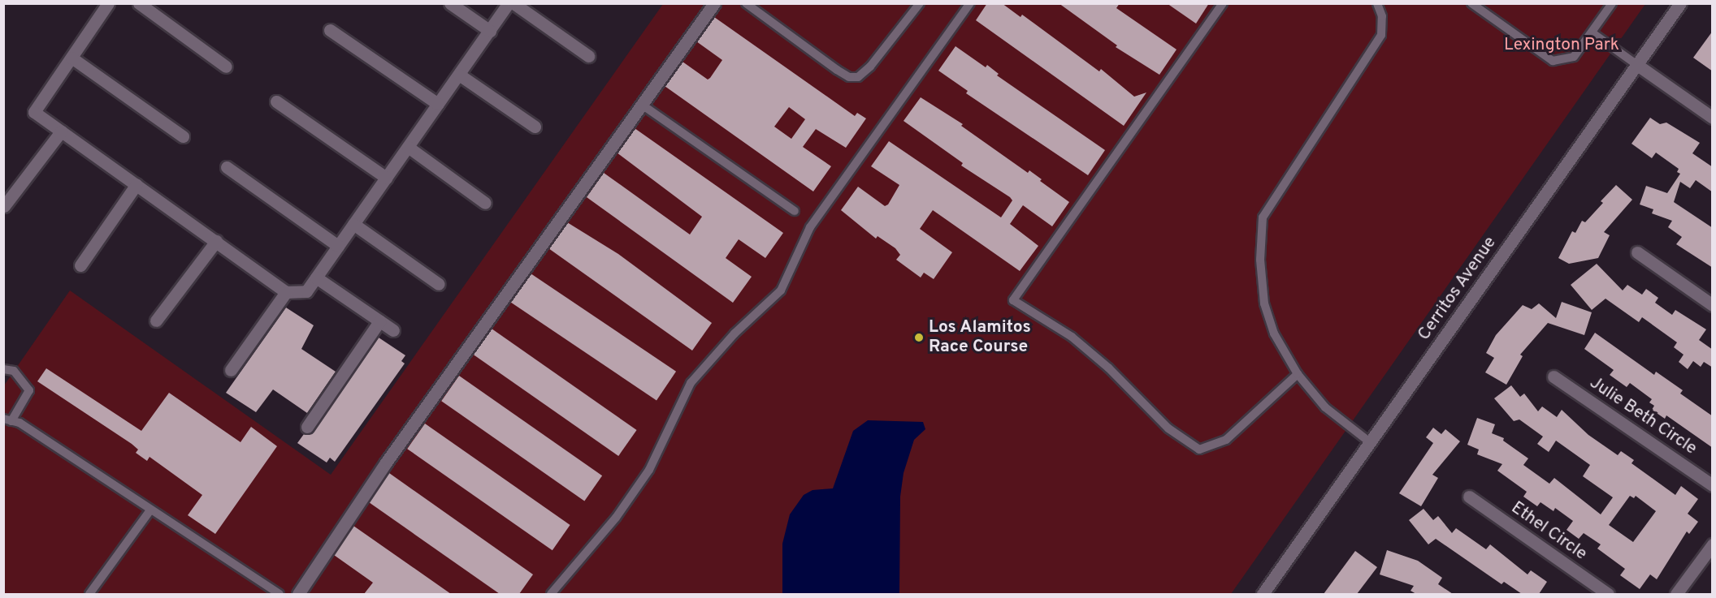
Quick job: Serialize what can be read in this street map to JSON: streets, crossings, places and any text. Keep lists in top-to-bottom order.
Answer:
{
  "streets": {
    "street": ["Cerritos Avenue", "Julie Beth Circle", "Ethel Circle"]
  },
  "parks": ["Lexington Park"],
  "places": ["Los Alamitos Race Course"]
}
